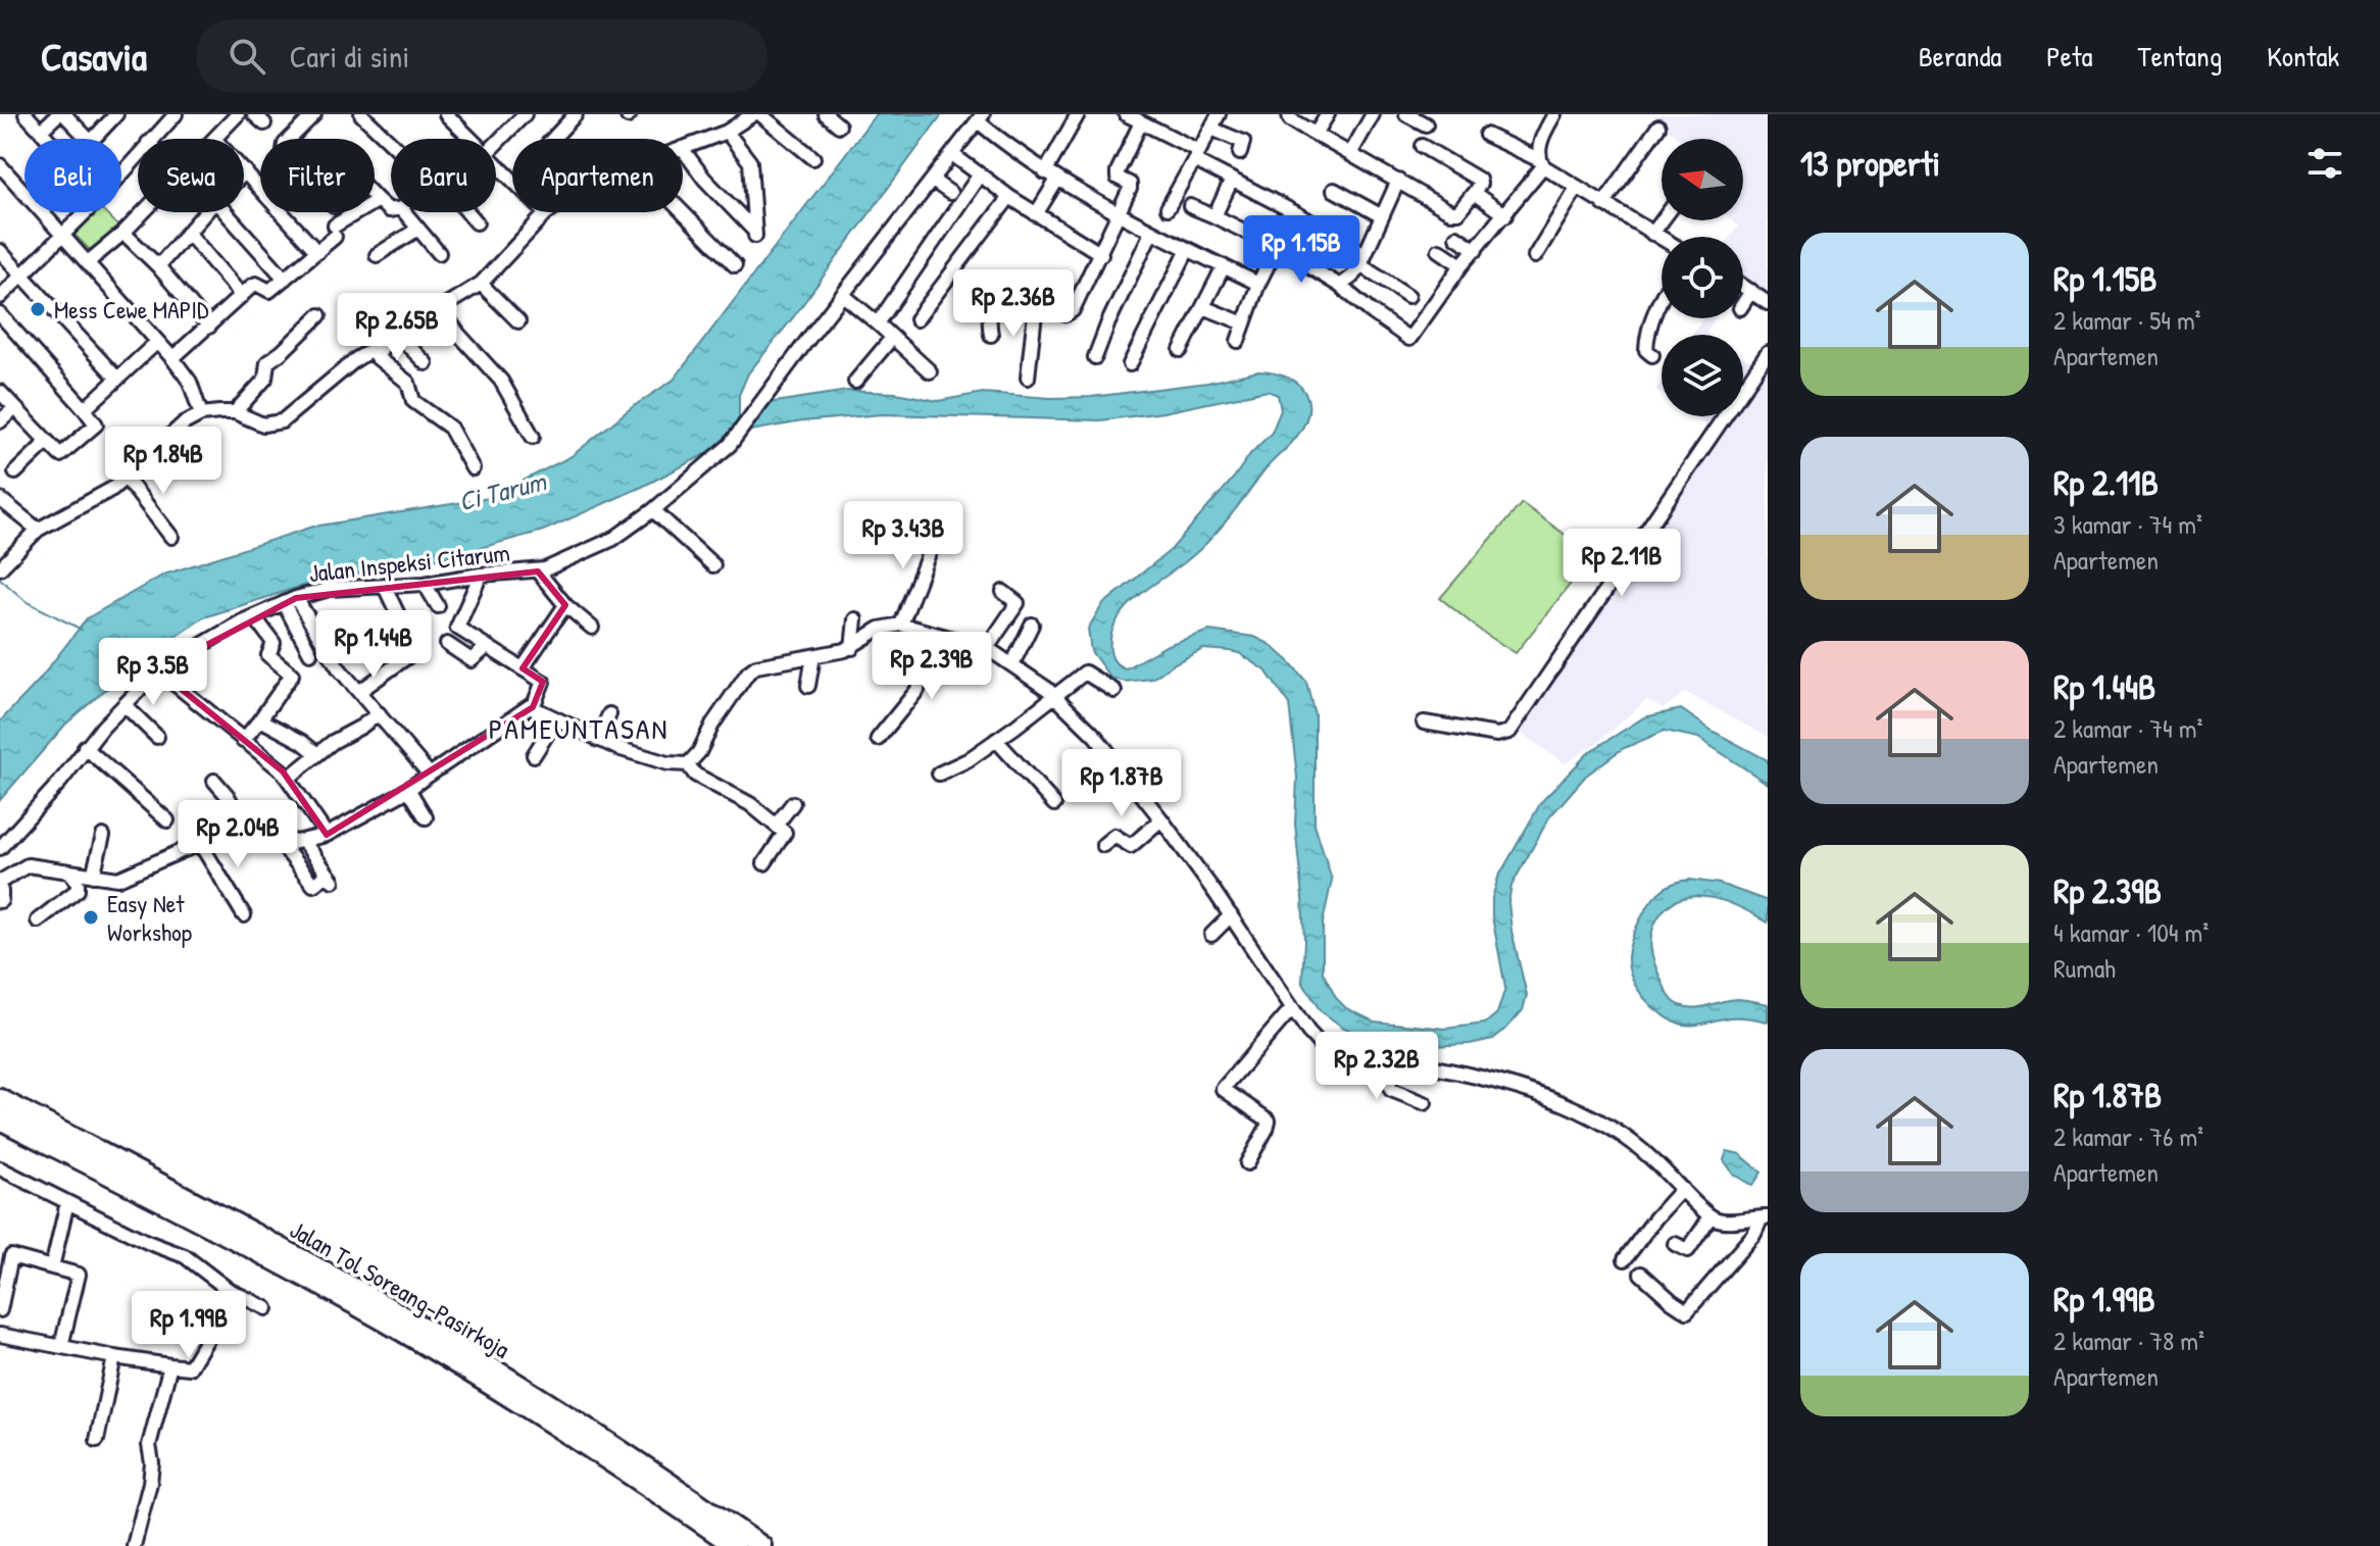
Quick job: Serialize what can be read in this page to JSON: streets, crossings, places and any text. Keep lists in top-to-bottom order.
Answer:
{
  "streets": {
    "highway": ["Jalan Tol Soreang–Pasirkoja"],
    "street": ["Jalan Inspeksi Citarum"]
  },
  "districts": ["PAMEUNTASAN"],
  "water": ["Ci Tarum"],
  "places": ["Mess Cewe MAPID", "Easy Net Workshop"],
  "north": "left",
  "page": {
    "header": "Casavia",
    "search": "Cari di sini",
    "nav": [
      "Beranda",
      "Peta",
      "Tentang",
      "Kontak"
    ],
    "heading": "13 properti",
    "chip": [
      "Beli",
      "Sewa",
      "Filter",
      "Baru",
      "Apartemen"
    ],
    "list": [
      {
        "name": "Rp 1.15B",
        "note": "2 kamar · 54 m² · Apartemen"
      },
      {
        "name": "Rp 2.11B",
        "note": "3 kamar · 74 m² · Apartemen"
      },
      {
        "name": "Rp 1.44B",
        "note": "2 kamar · 74 m² · Apartemen"
      },
      {
        "name": "Rp 2.39B",
        "note": "4 kamar · 104 m² · Rumah"
      },
      {
        "name": "Rp 1.87B",
        "note": "2 kamar · 76 m² · Apartemen"
      },
      {
        "name": "Rp 1.99B",
        "note": "2 kamar · 78 m² · Apartemen"
      }
    ],
    "price": [
      "Rp 1.15B",
      "Rp 2.36B",
      "Rp 2.65B",
      "Rp 1.84B",
      "Rp 3.43B",
      "Rp 2.11B",
      "Rp 1.44B",
      "Rp 2.39B",
      "Rp 3.5B",
      "Rp 1.87B",
      "Rp 2.04B",
      "Rp 2.32B",
      "Rp 1.99B"
    ]
  }
}
